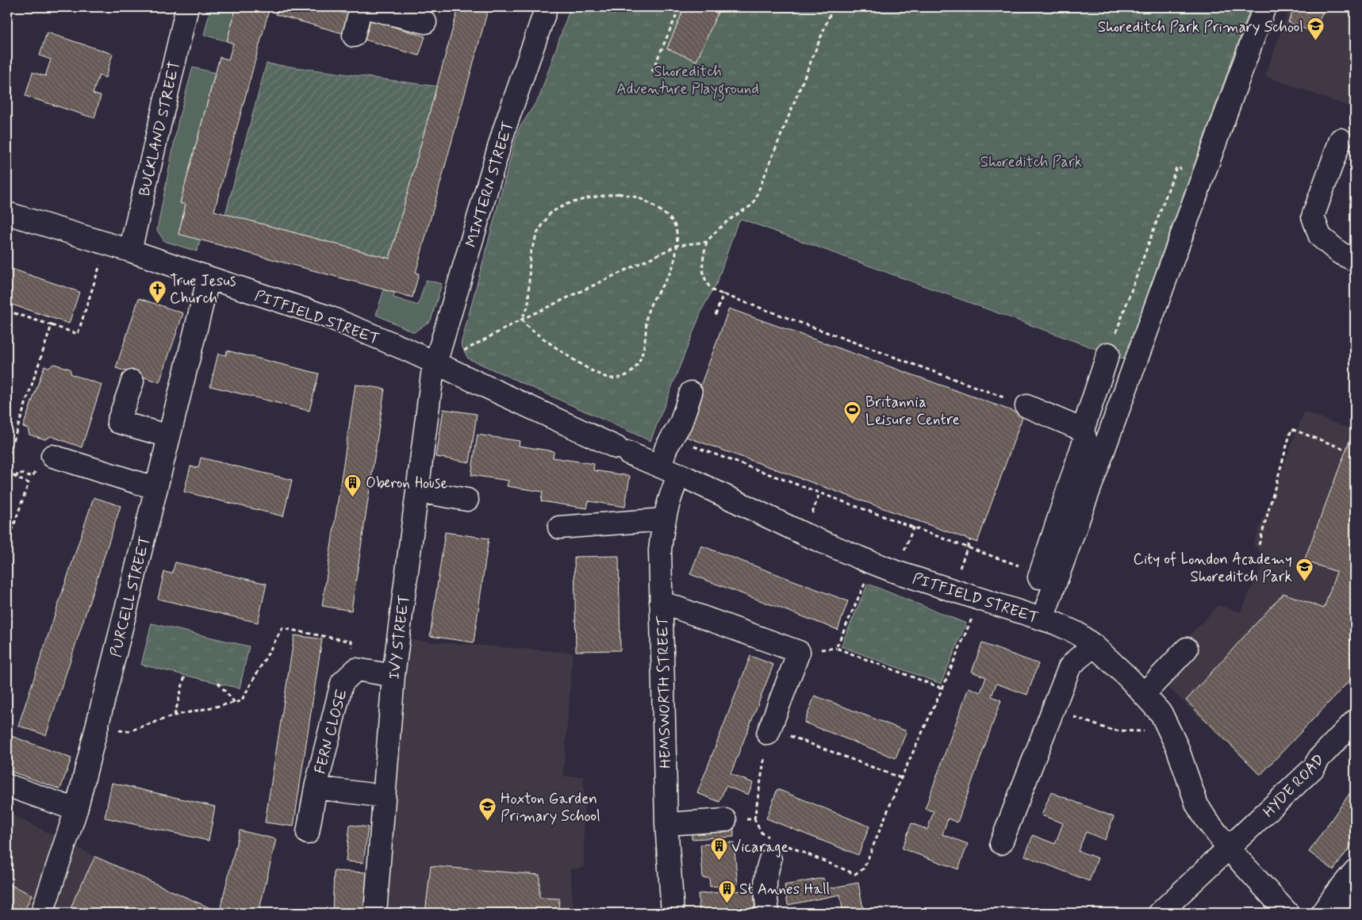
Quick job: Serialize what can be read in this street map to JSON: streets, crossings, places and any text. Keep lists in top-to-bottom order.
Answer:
{
  "streets": {
    "street": [
      "BUCKLAND STREET",
      "MINTERN STREET",
      "PITFIELD STREET",
      "PURCELL STREET",
      "IVY STREET",
      "HEMSWORTH STREET",
      "FERN CLOSE",
      "HYDE ROAD"
    ]
  },
  "crossings": [
    ["BUCKLAND STREET", "PITFIELD STREET"],
    ["MINTERN STREET", "PITFIELD STREET"],
    ["MINTERN STREET", "IVY STREET"],
    ["PITFIELD STREET", "PURCELL STREET"],
    ["PITFIELD STREET", "IVY STREET"],
    ["PITFIELD STREET", "HEMSWORTH STREET"],
    ["PITFIELD STREET", "HYDE ROAD"],
    ["IVY STREET", "FERN CLOSE"]
  ],
  "parks": ["Shoreditch Adventure Playground", "Shoreditch Park"],
  "places": {
    "school or university": ["Shoreditch Park Primary School", "City of London Academy Shoreditch Park", "Hoxton Garden Primary School"],
    "church": ["True Jesus Church"],
    "sports": ["Britannia Leisure Centre"],
    "building": ["Oberon House", "Vicarage", "St Annes Hall"]
  }
}
